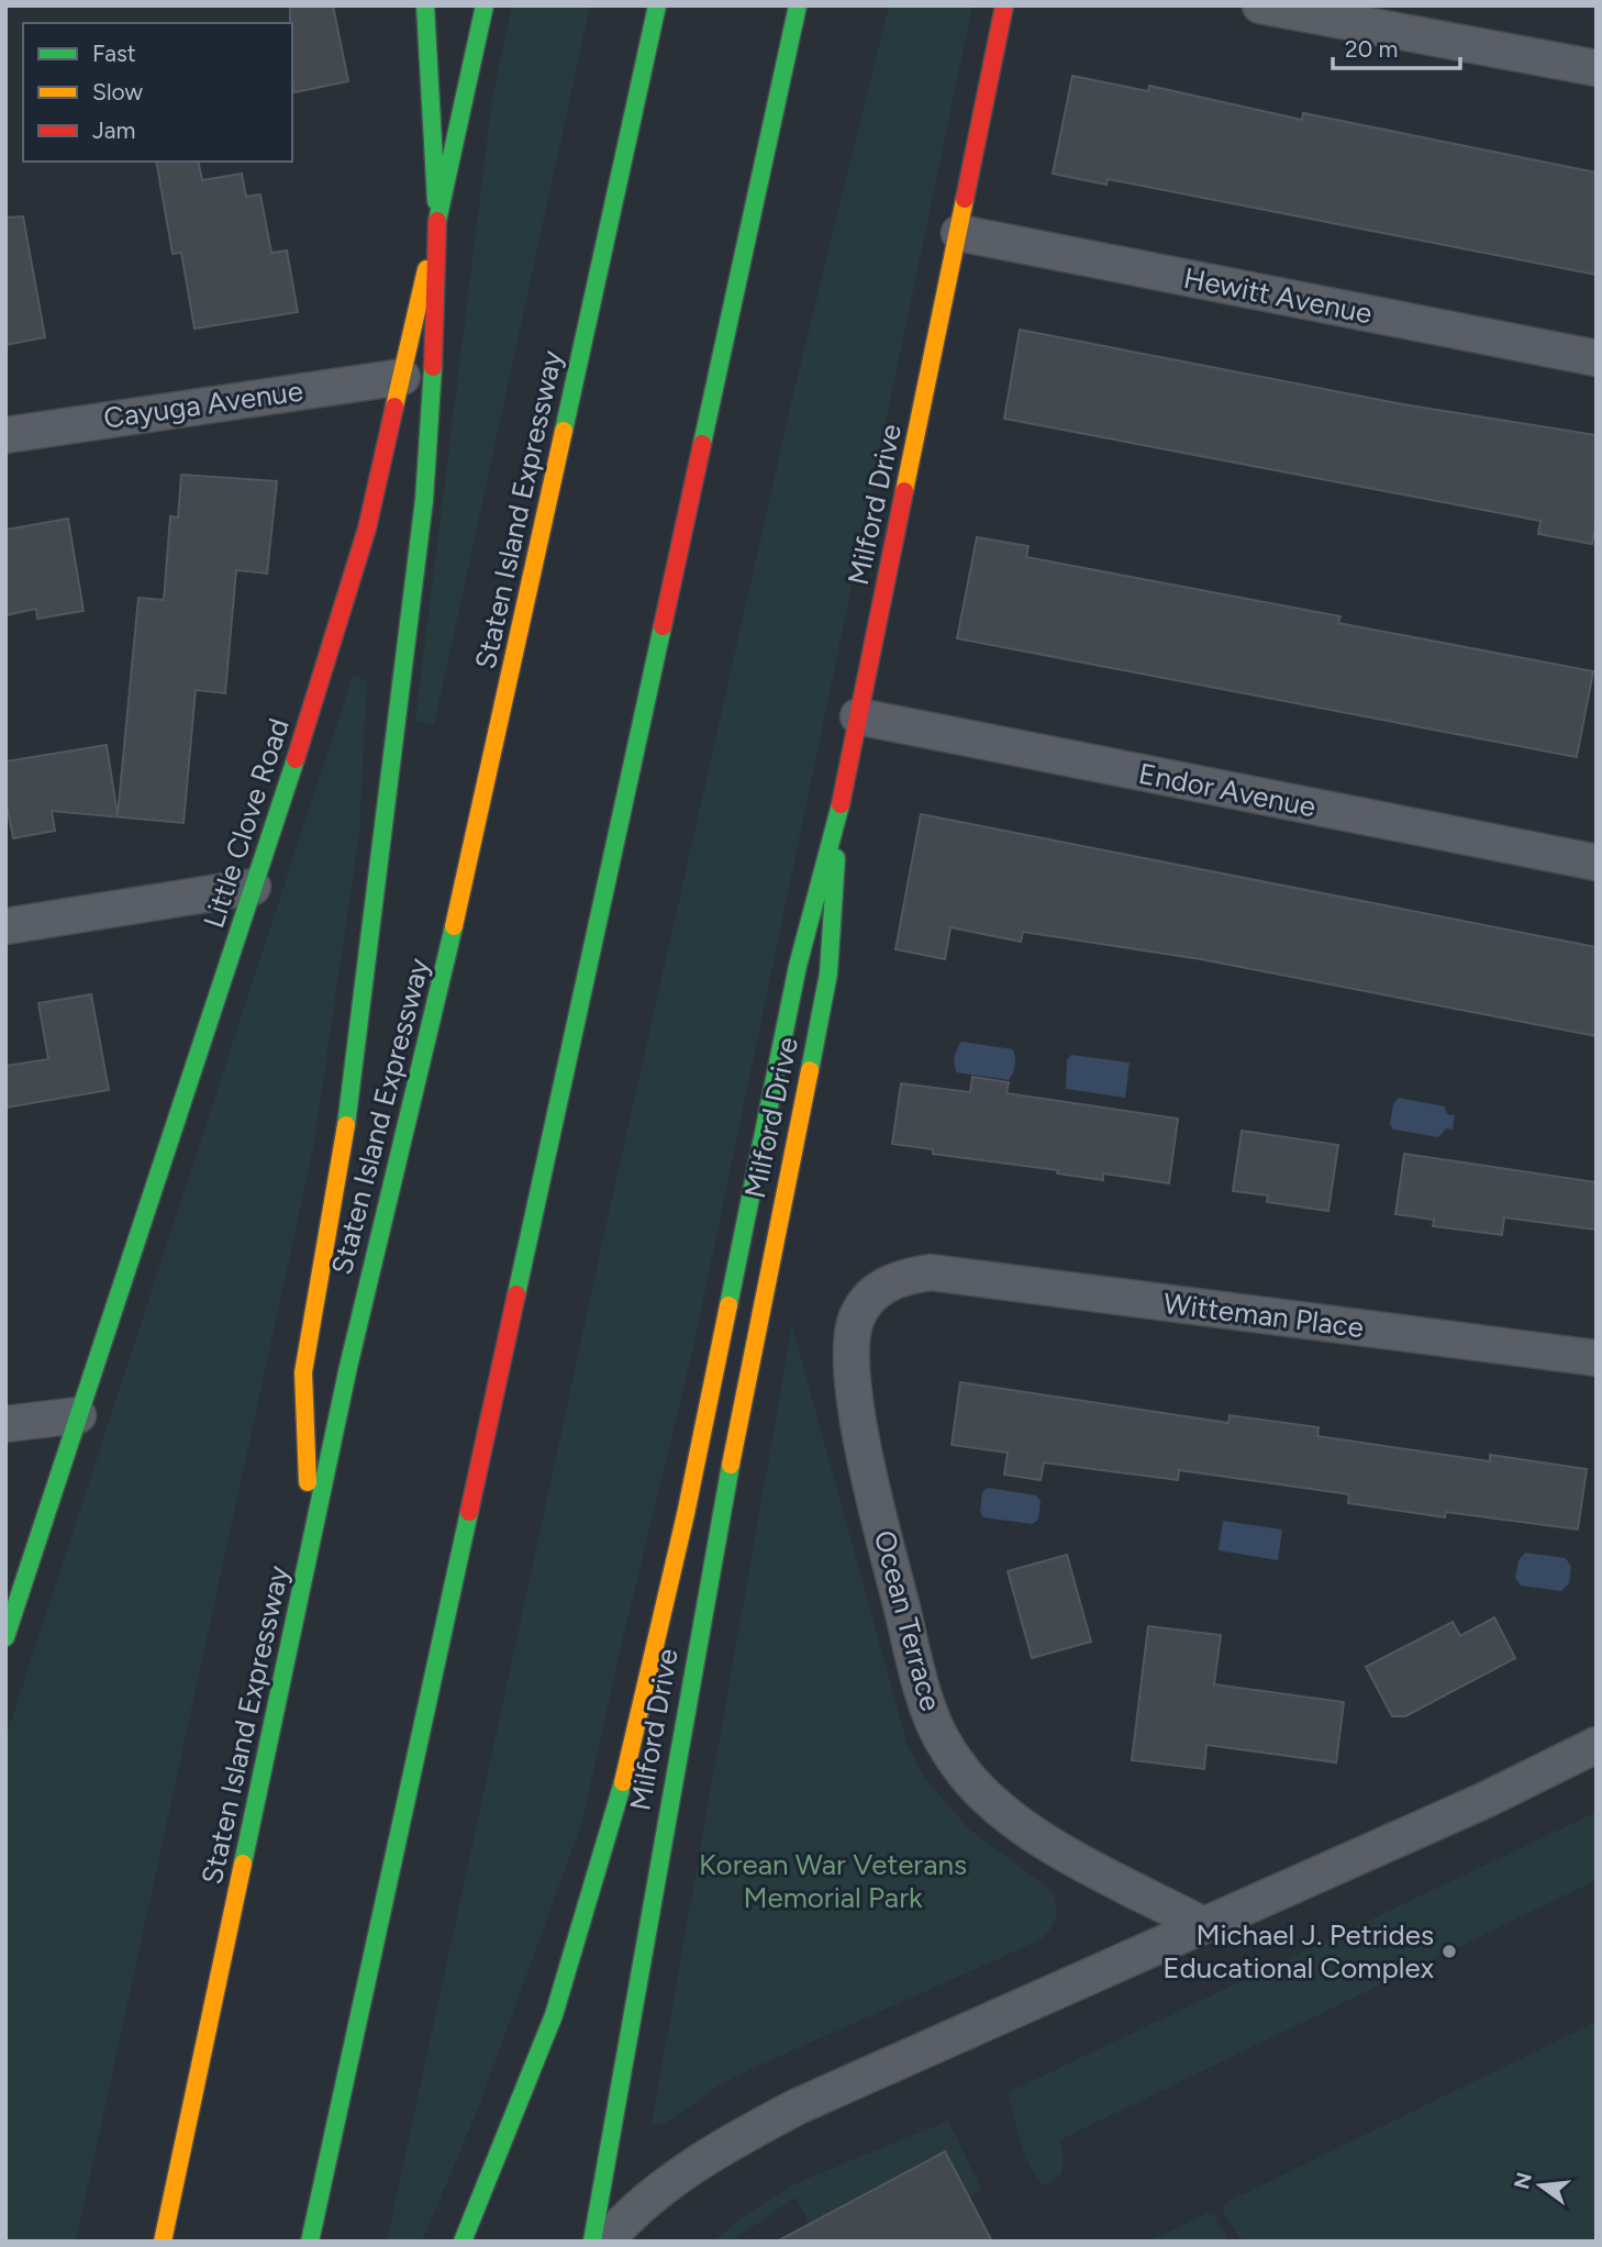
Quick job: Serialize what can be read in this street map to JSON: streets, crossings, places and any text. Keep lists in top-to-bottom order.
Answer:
{
  "streets": {
    "main road": ["Milford Drive", "Staten Island Expressway", "Little Clove Road"],
    "street": [
      "Hewitt Avenue",
      "Cayuga Avenue",
      "Endor Avenue",
      "Witteman Place",
      "Ocean Terrace"
    ]
  },
  "crossings": [
    ["Hewitt Avenue", "Milford Drive"],
    ["Cayuga Avenue", "Little Clove Road"],
    ["Milford Drive", "Endor Avenue"],
    ["Witteman Place", "Ocean Terrace"]
  ],
  "parks": ["Korean War Veterans Memorial Park"],
  "places": ["Michael J. Petrides Educational Complex"],
  "legend": ["Fast", "Slow", "Jam"],
  "scale_bar": "20 m",
  "north": "left"
}
